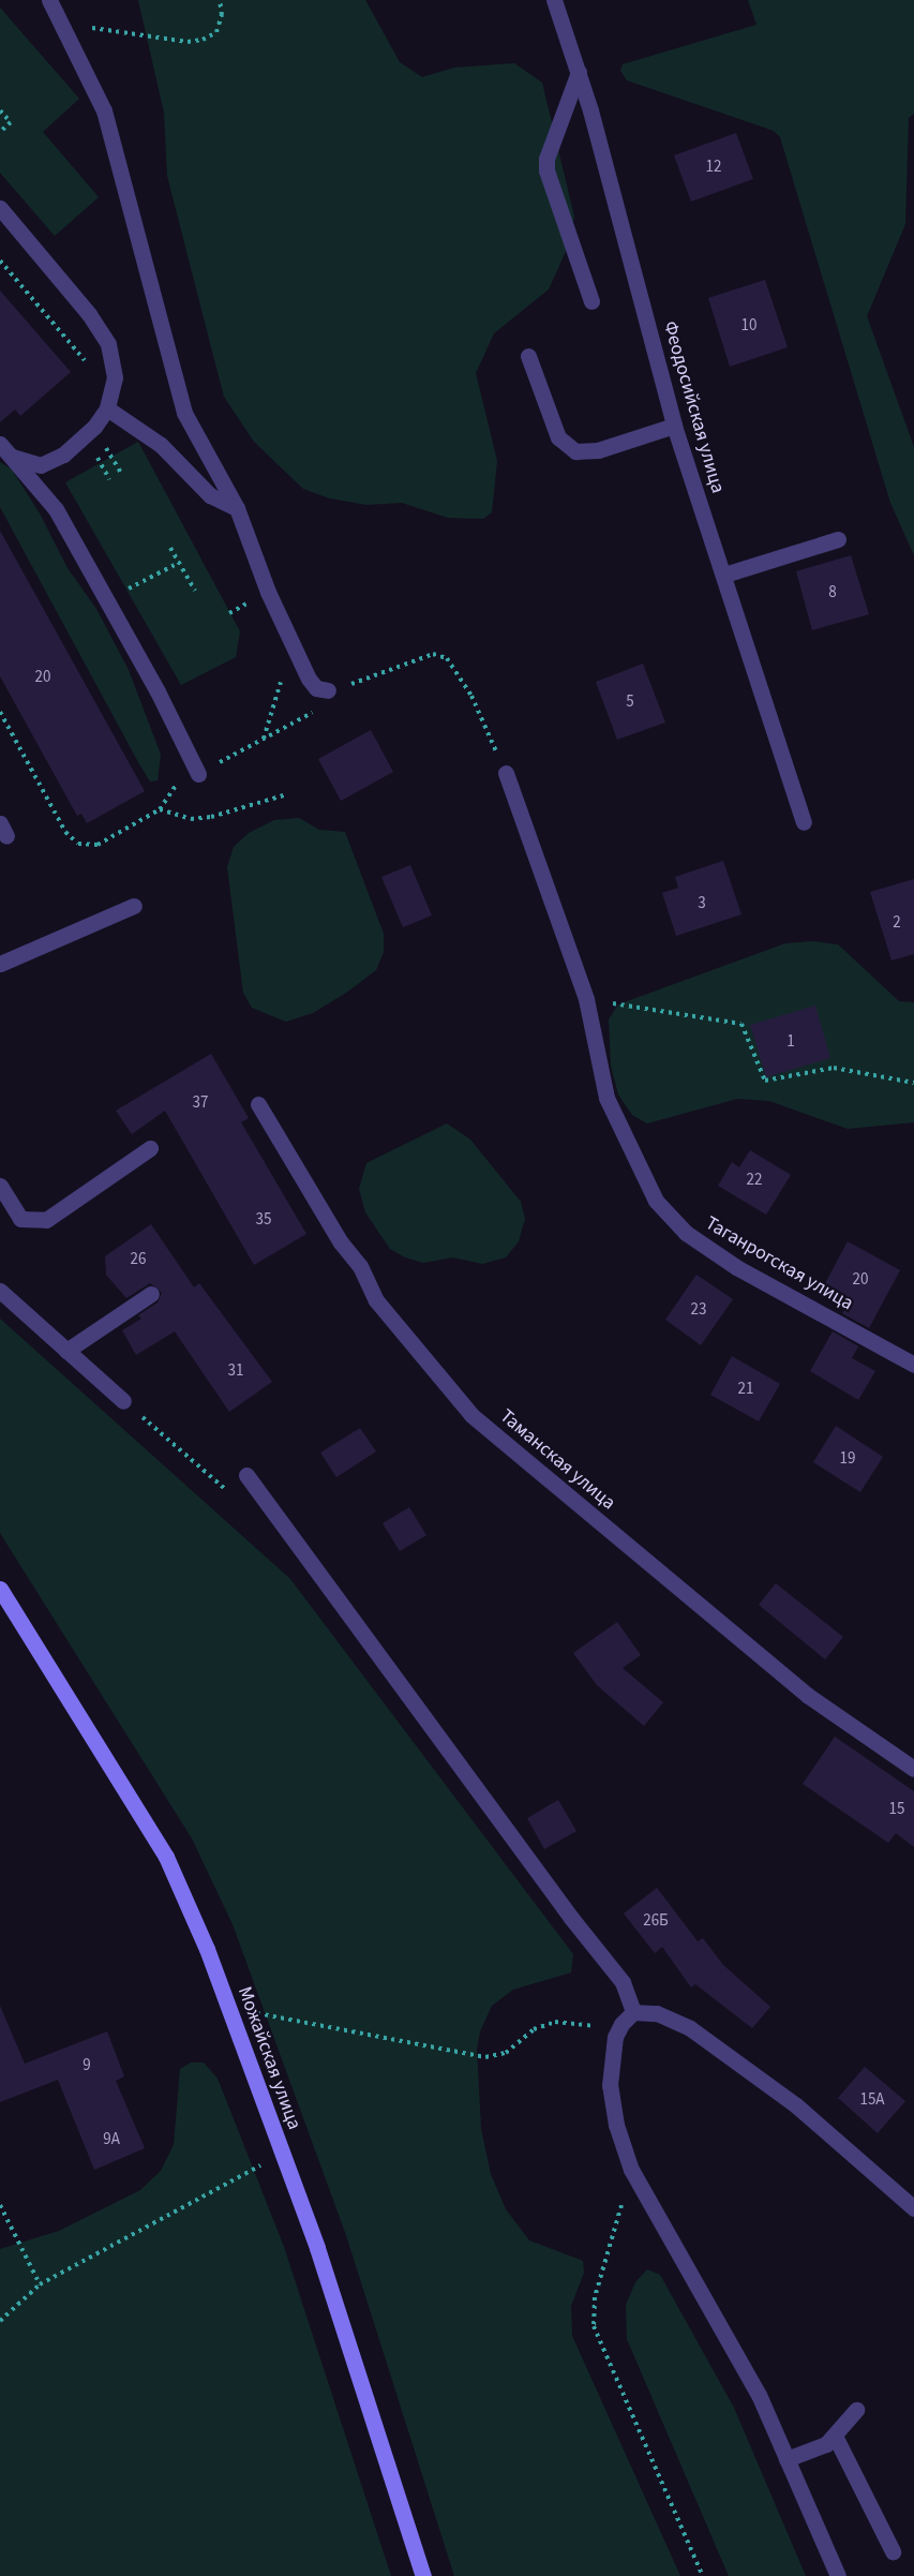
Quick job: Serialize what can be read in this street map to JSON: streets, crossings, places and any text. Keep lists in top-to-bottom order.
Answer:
{
  "streets": {
    "main road": ["Можайская улица"],
    "street": ["Феодосийская улица", "Таганрогская улица", "Таманская улица"]
  },
  "house_numbers": [
    "12",
    "10",
    "8",
    "20",
    "5",
    "3",
    "2",
    "1",
    "37",
    "22",
    "35",
    "26",
    "20",
    "23",
    "31",
    "21",
    "19",
    "15",
    "26Б",
    "9",
    "15А",
    "9А"
  ]
}
